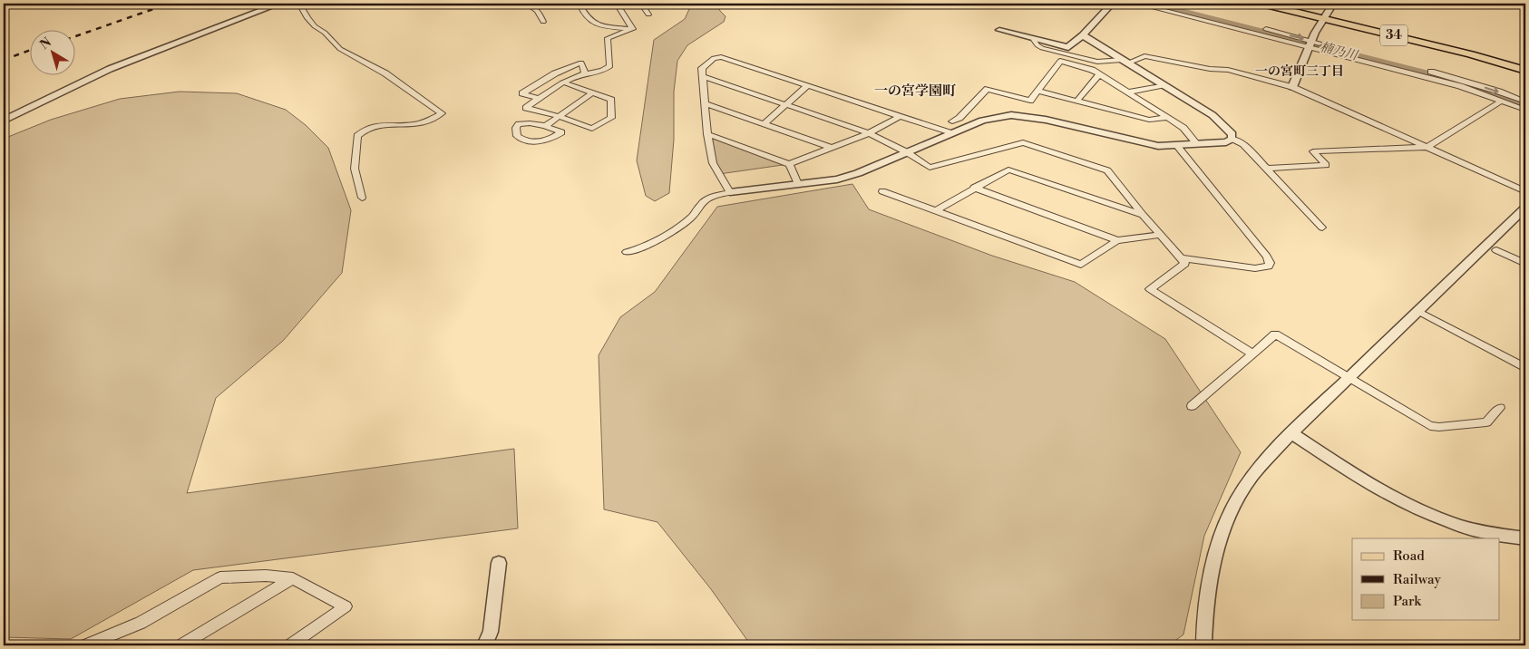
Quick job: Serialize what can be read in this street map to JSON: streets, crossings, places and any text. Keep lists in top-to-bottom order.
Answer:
{
  "streets": {
    "main road": ["34"]
  },
  "districts": ["一の宮町三丁目", "一の宮学園町"],
  "water": ["楠乃川"],
  "legend": ["Road", "Railway", "Park"],
  "north": "top left"
}
